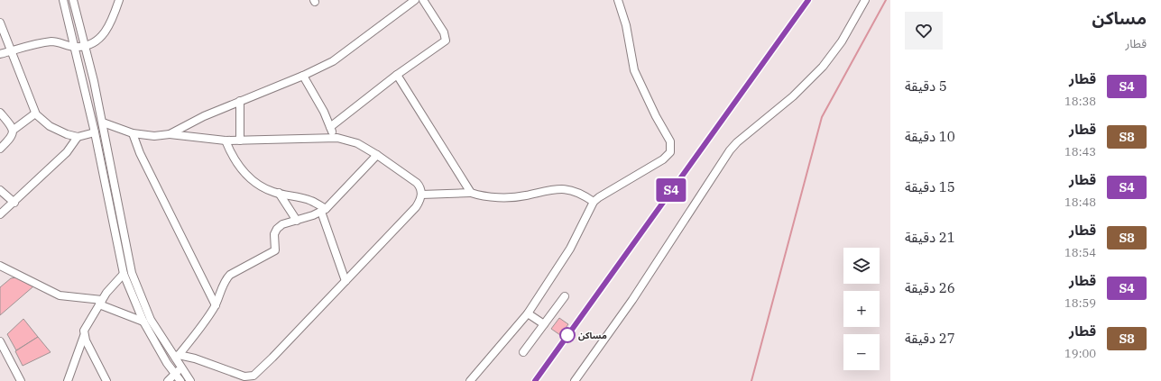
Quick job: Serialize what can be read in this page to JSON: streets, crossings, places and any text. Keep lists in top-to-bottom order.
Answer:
{
  "places": ["مساكن"],
  "page": {
    "heading": ["مساكن", "قطار"],
    "on_map": "S4",
    "list": [
      {
        "mark": "S4",
        "name": "قطار",
        "note": "18:38",
        "value": "5 دقيقة"
      },
      {
        "mark": "S8",
        "name": "قطار",
        "note": "18:43",
        "value": "10 دقيقة"
      },
      {
        "mark": "S4",
        "name": "قطار",
        "note": "18:48",
        "value": "15 دقيقة"
      },
      {
        "mark": "S8",
        "name": "قطار",
        "note": "18:54",
        "value": "21 دقيقة"
      },
      {
        "mark": "S4",
        "name": "قطار",
        "note": "18:59",
        "value": "26 دقيقة"
      },
      {
        "mark": "S8",
        "name": "قطار",
        "note": "19:00",
        "value": "27 دقيقة"
      }
    ],
    "map_buttons": ["+", "−"]
  }
}
